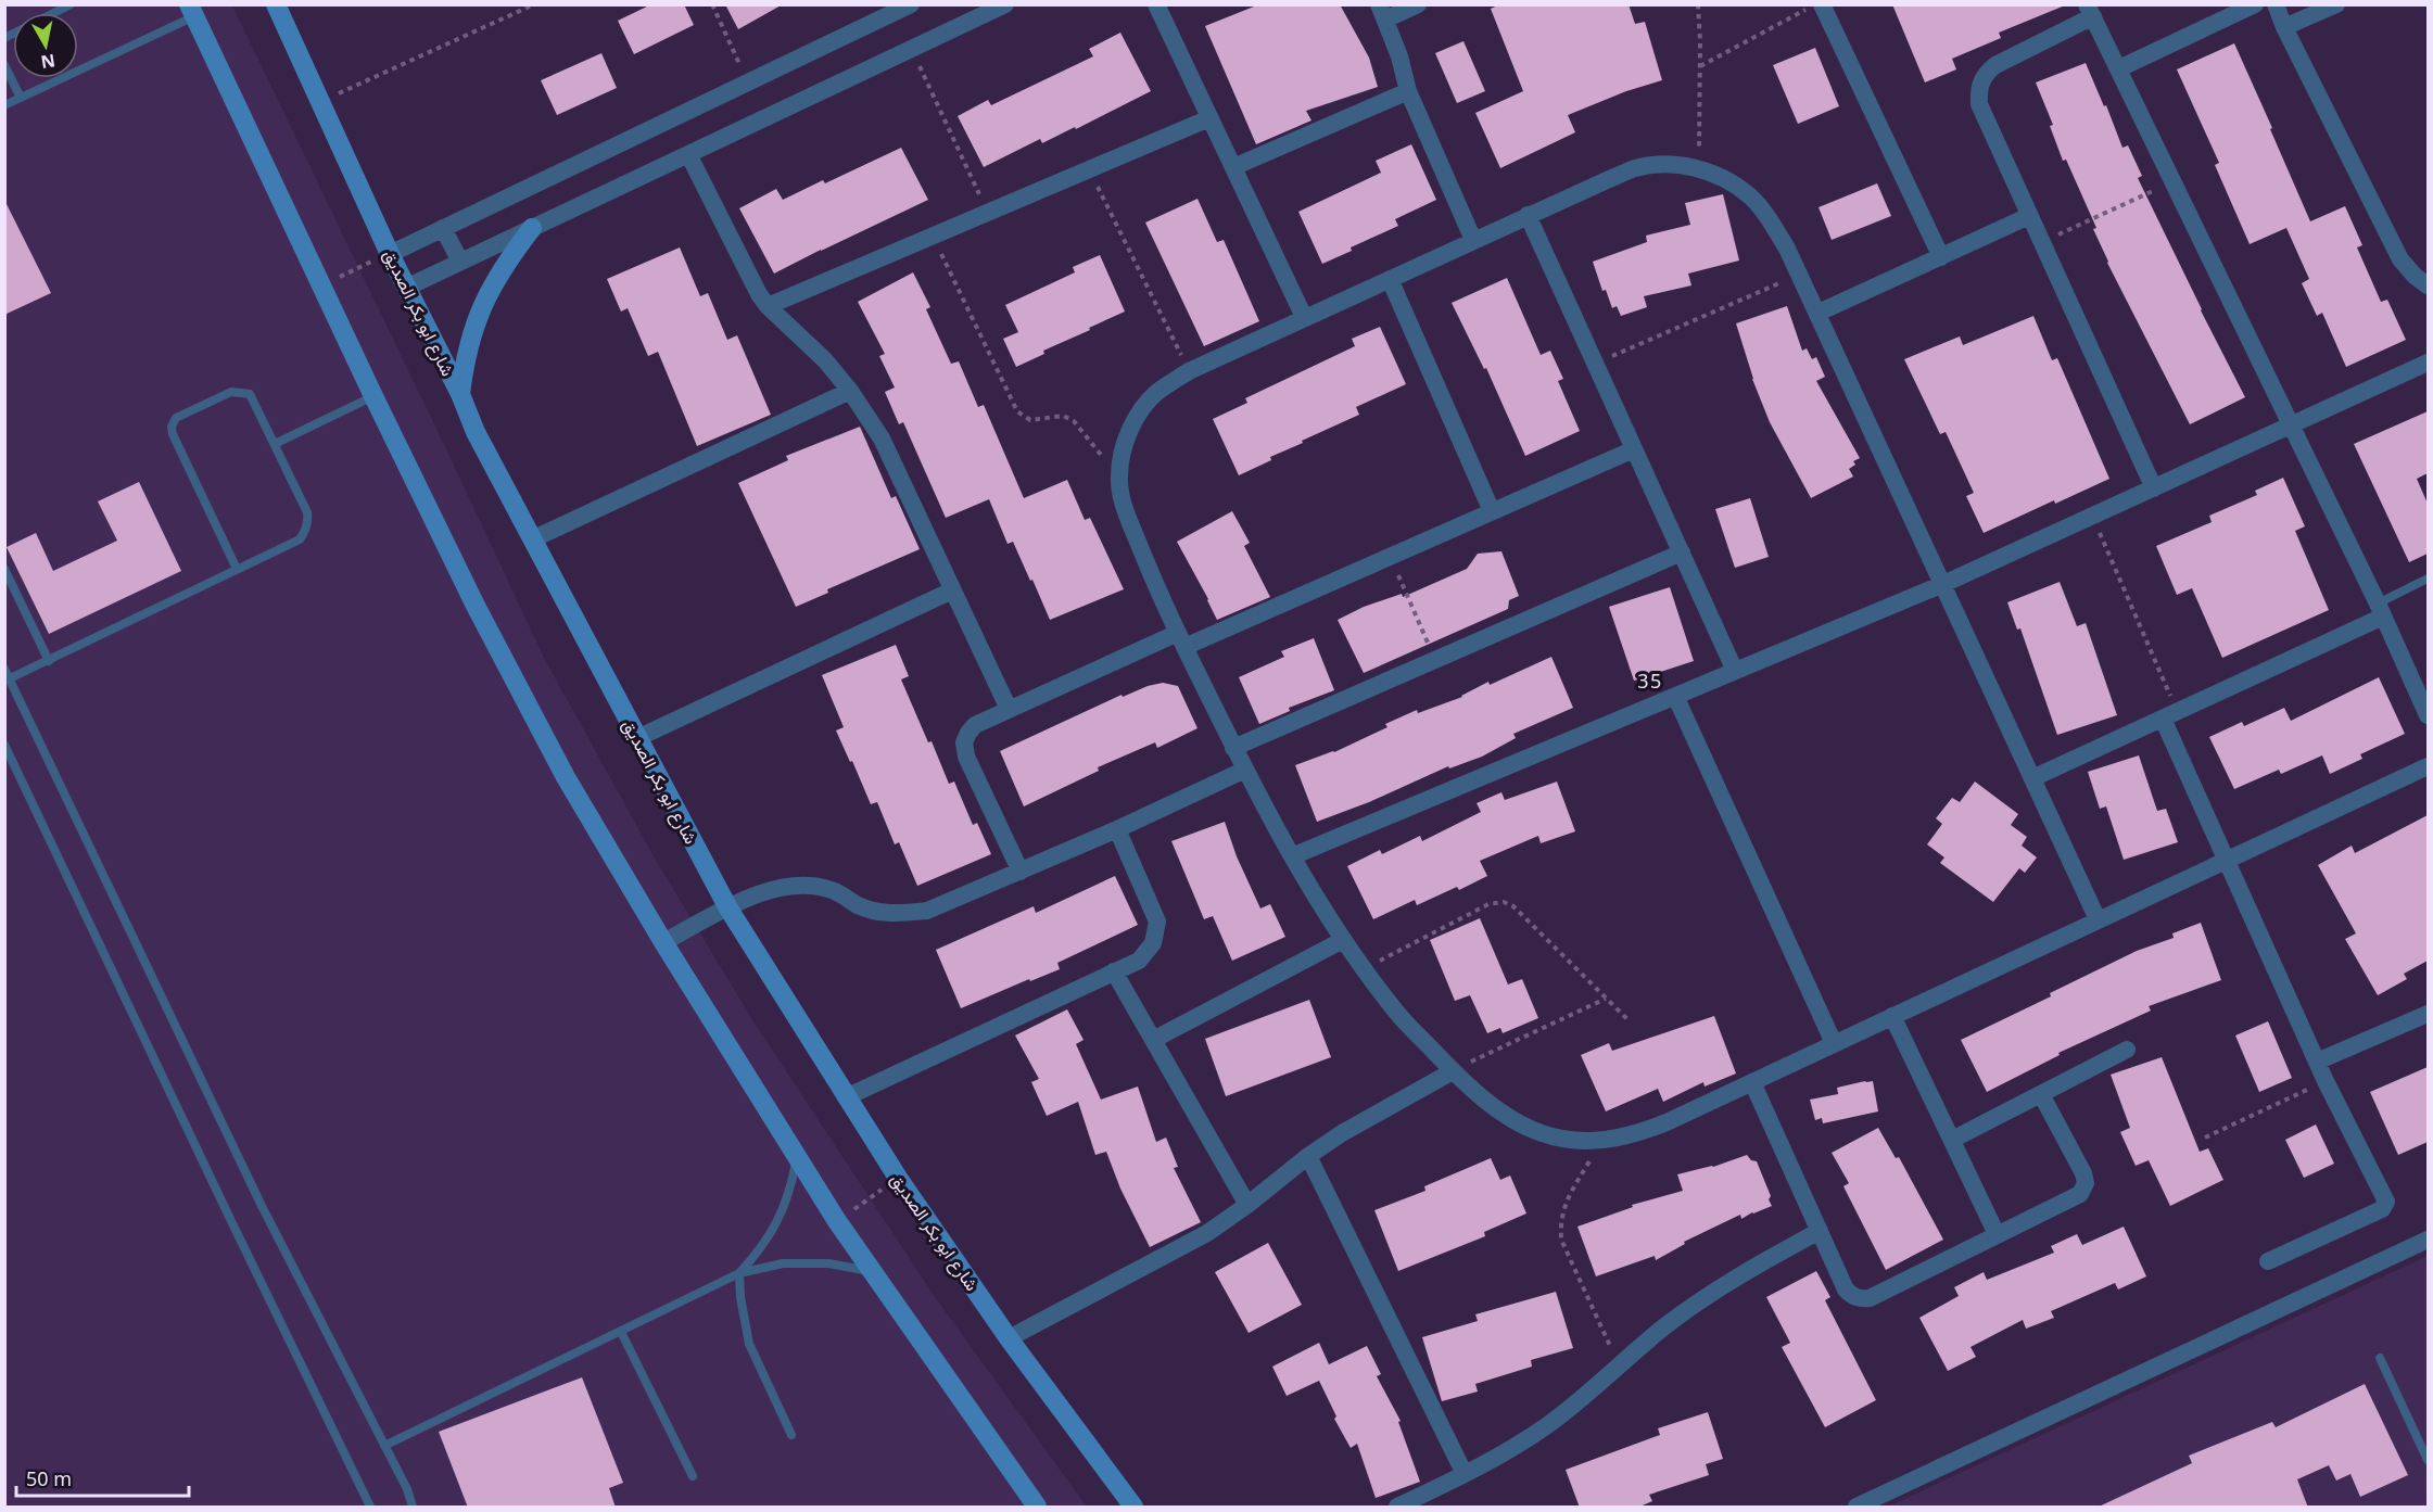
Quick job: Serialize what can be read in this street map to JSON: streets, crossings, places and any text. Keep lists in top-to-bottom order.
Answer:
{
  "streets": {
    "main road": ["شارع ابو بكر الصديق"]
  },
  "districts": ["35"],
  "scale_bar": "50 m",
  "north": "bottom"
}
